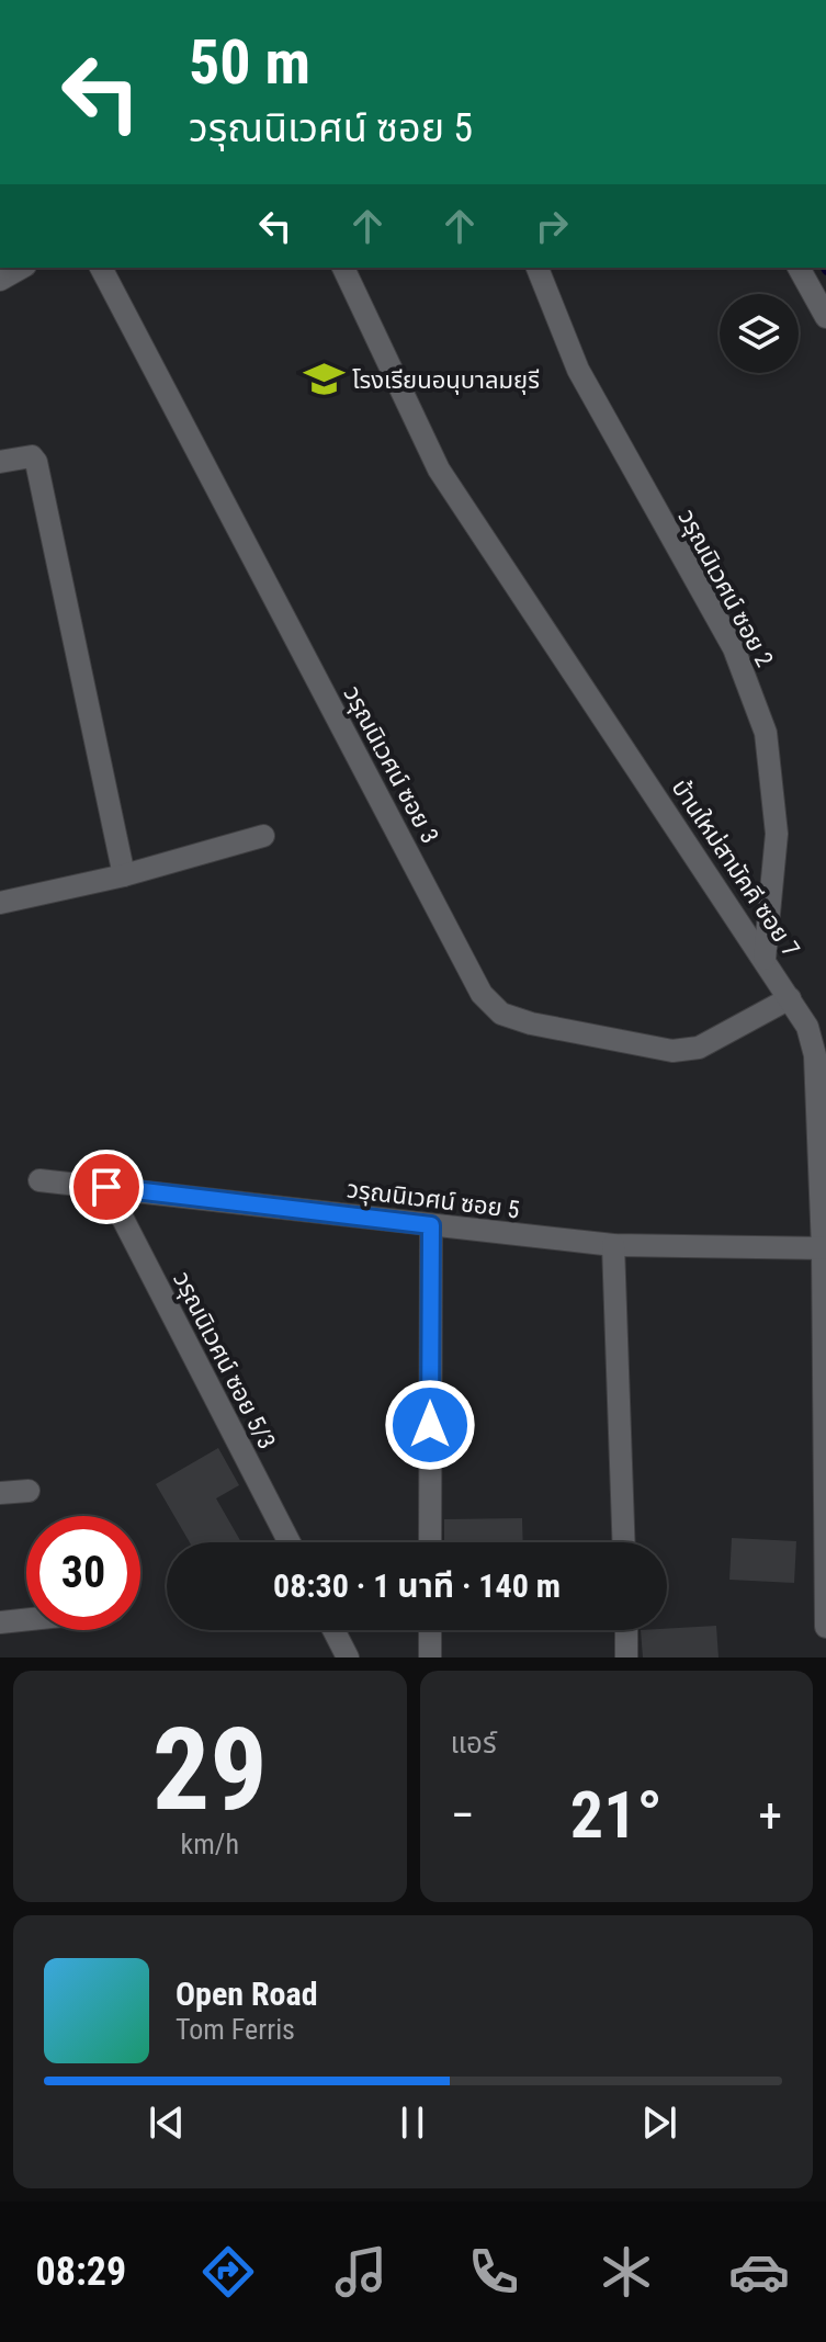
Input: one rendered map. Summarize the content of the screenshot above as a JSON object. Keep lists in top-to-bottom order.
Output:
{
  "streets": {
    "street": [
      "วรุณนิเวศน์ ซอย 2",
      "วรุณนิเวศน์ ซอย 3",
      "บ้านใหม่สามัคคี ซอย 7",
      "วรุณนิเวศน์ ซอย 5",
      "วรุณนิเวศน์ ซอย 5/3"
    ]
  },
  "crossings": [
    ["วรุณนิเวศน์ ซอย 2", "บ้านใหม่สามัคคี ซอย 7"],
    ["วรุณนิเวศน์ ซอย 3", "บ้านใหม่สามัคคี ซอย 7"],
    ["บ้านใหม่สามัคคี ซอย 7", "วรุณนิเวศน์ ซอย 5"],
    ["วรุณนิเวศน์ ซอย 5", "วรุณนิเวศน์ ซอย 5/3"]
  ],
  "places": {
    "school or university": ["โรงเรียนอนุบาลมยุรี"]
  },
  "page": {
    "turn": ["50 m", "วรุณนิเวศน์ ซอย 5"],
    "limit": "30",
    "trip": "08:30 · 1 นาที · 140 m",
    "tile": [
      ["29", "km/h"],
      "แอร์"
    ],
    "heat": ["−", "21°", "+"],
    "song": ["Open Road", "Tom Ferris"],
    "tabs": "08:29"
  }
}
